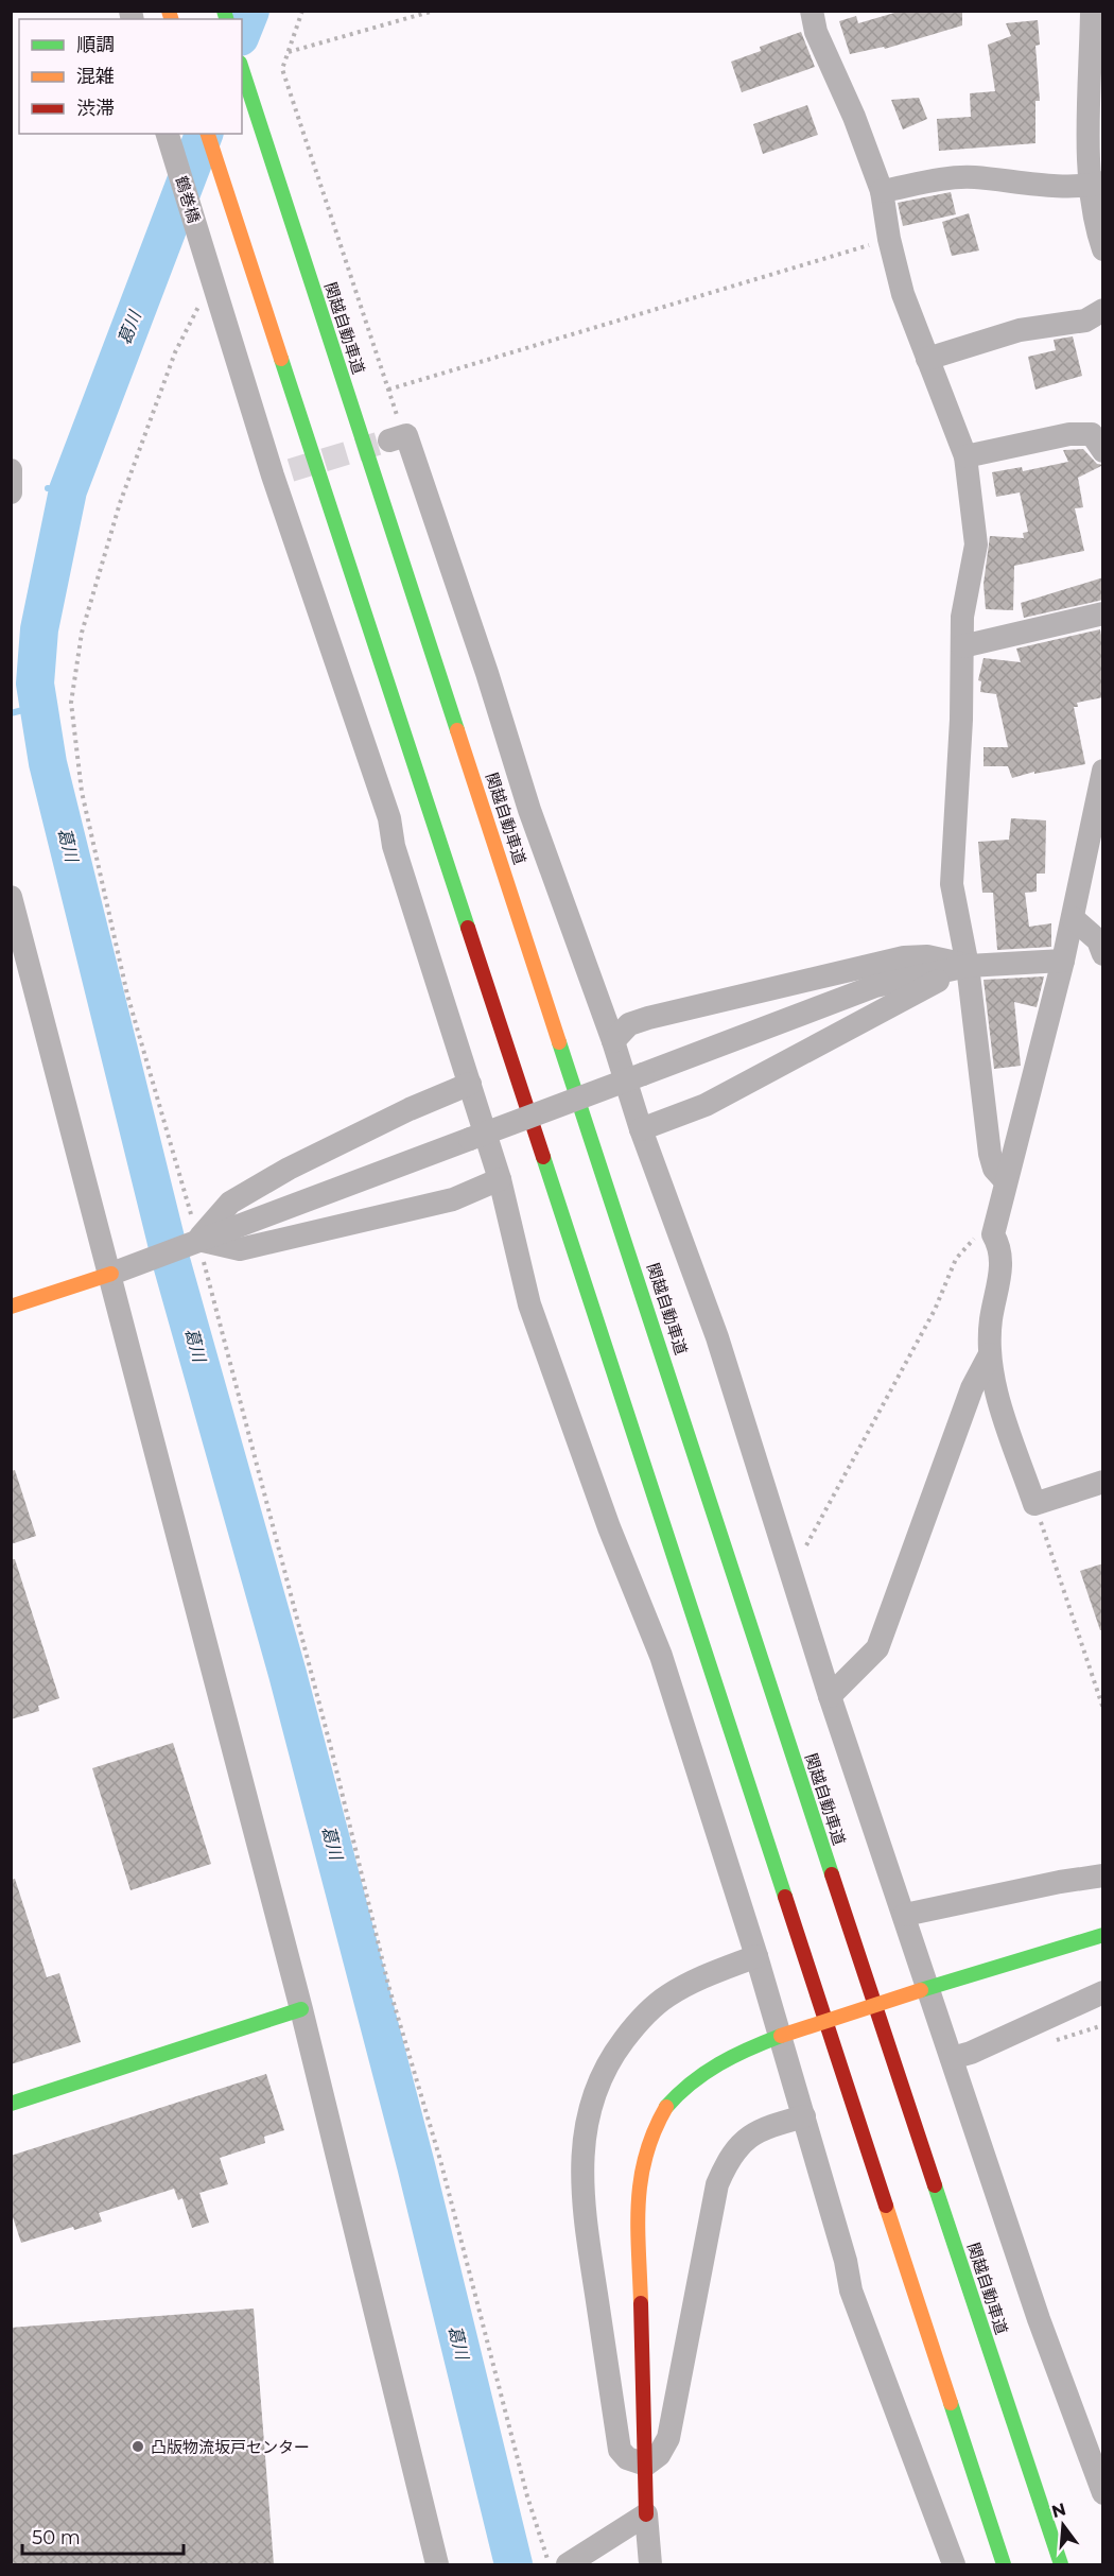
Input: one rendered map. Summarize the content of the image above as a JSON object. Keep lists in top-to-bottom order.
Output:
{
  "streets": {
    "main road": ["関越自動車道"],
    "street": ["鶴巻橋"]
  },
  "water": ["葛川"],
  "places": ["凸版物流坂戸センター"],
  "legend": ["順調", "混雑", "渋滞"],
  "scale_bar": "50 m",
  "north": "top"
}
